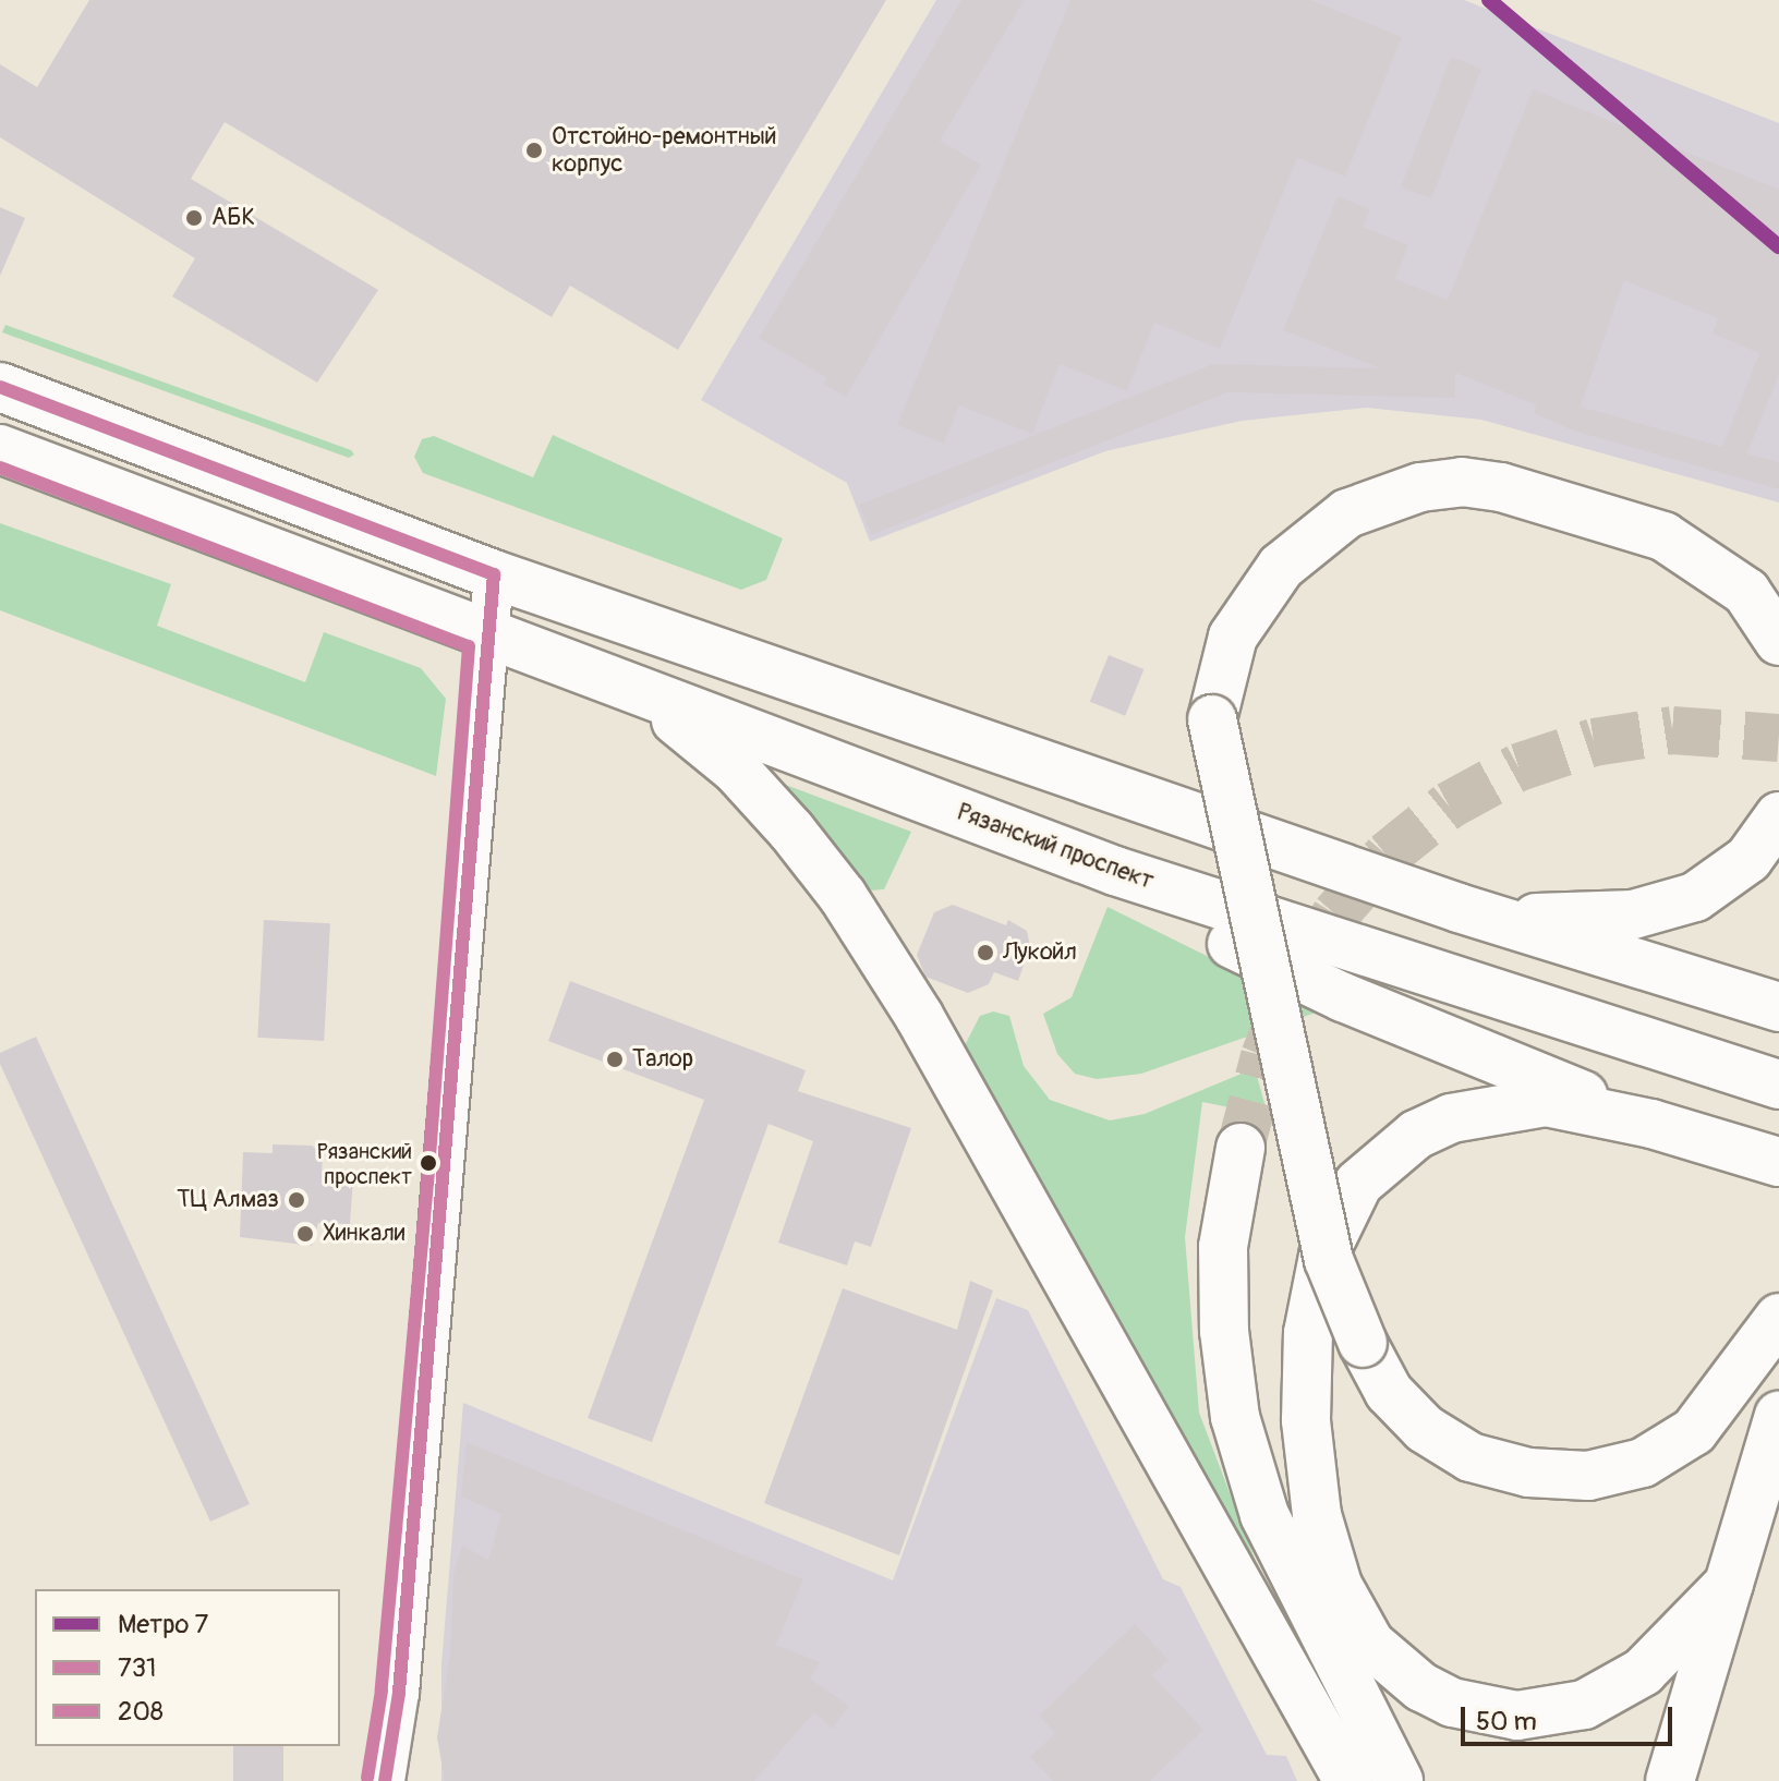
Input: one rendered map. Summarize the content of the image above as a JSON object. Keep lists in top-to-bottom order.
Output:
{
  "streets": {
    "main road": ["Рязанский проспект"]
  },
  "places": [
    "Отстойно-ремонтный корпус",
    "АБК",
    "Лукойл",
    "Талор",
    "Рязанский проспект",
    "ТЦ Алмаз",
    "Хинкали"
  ],
  "lines": ["metro line 7", "transit line 731", "transit line 208"],
  "legend": ["Метро 7", "731", "208"],
  "scale_bar": "50 m"
}
